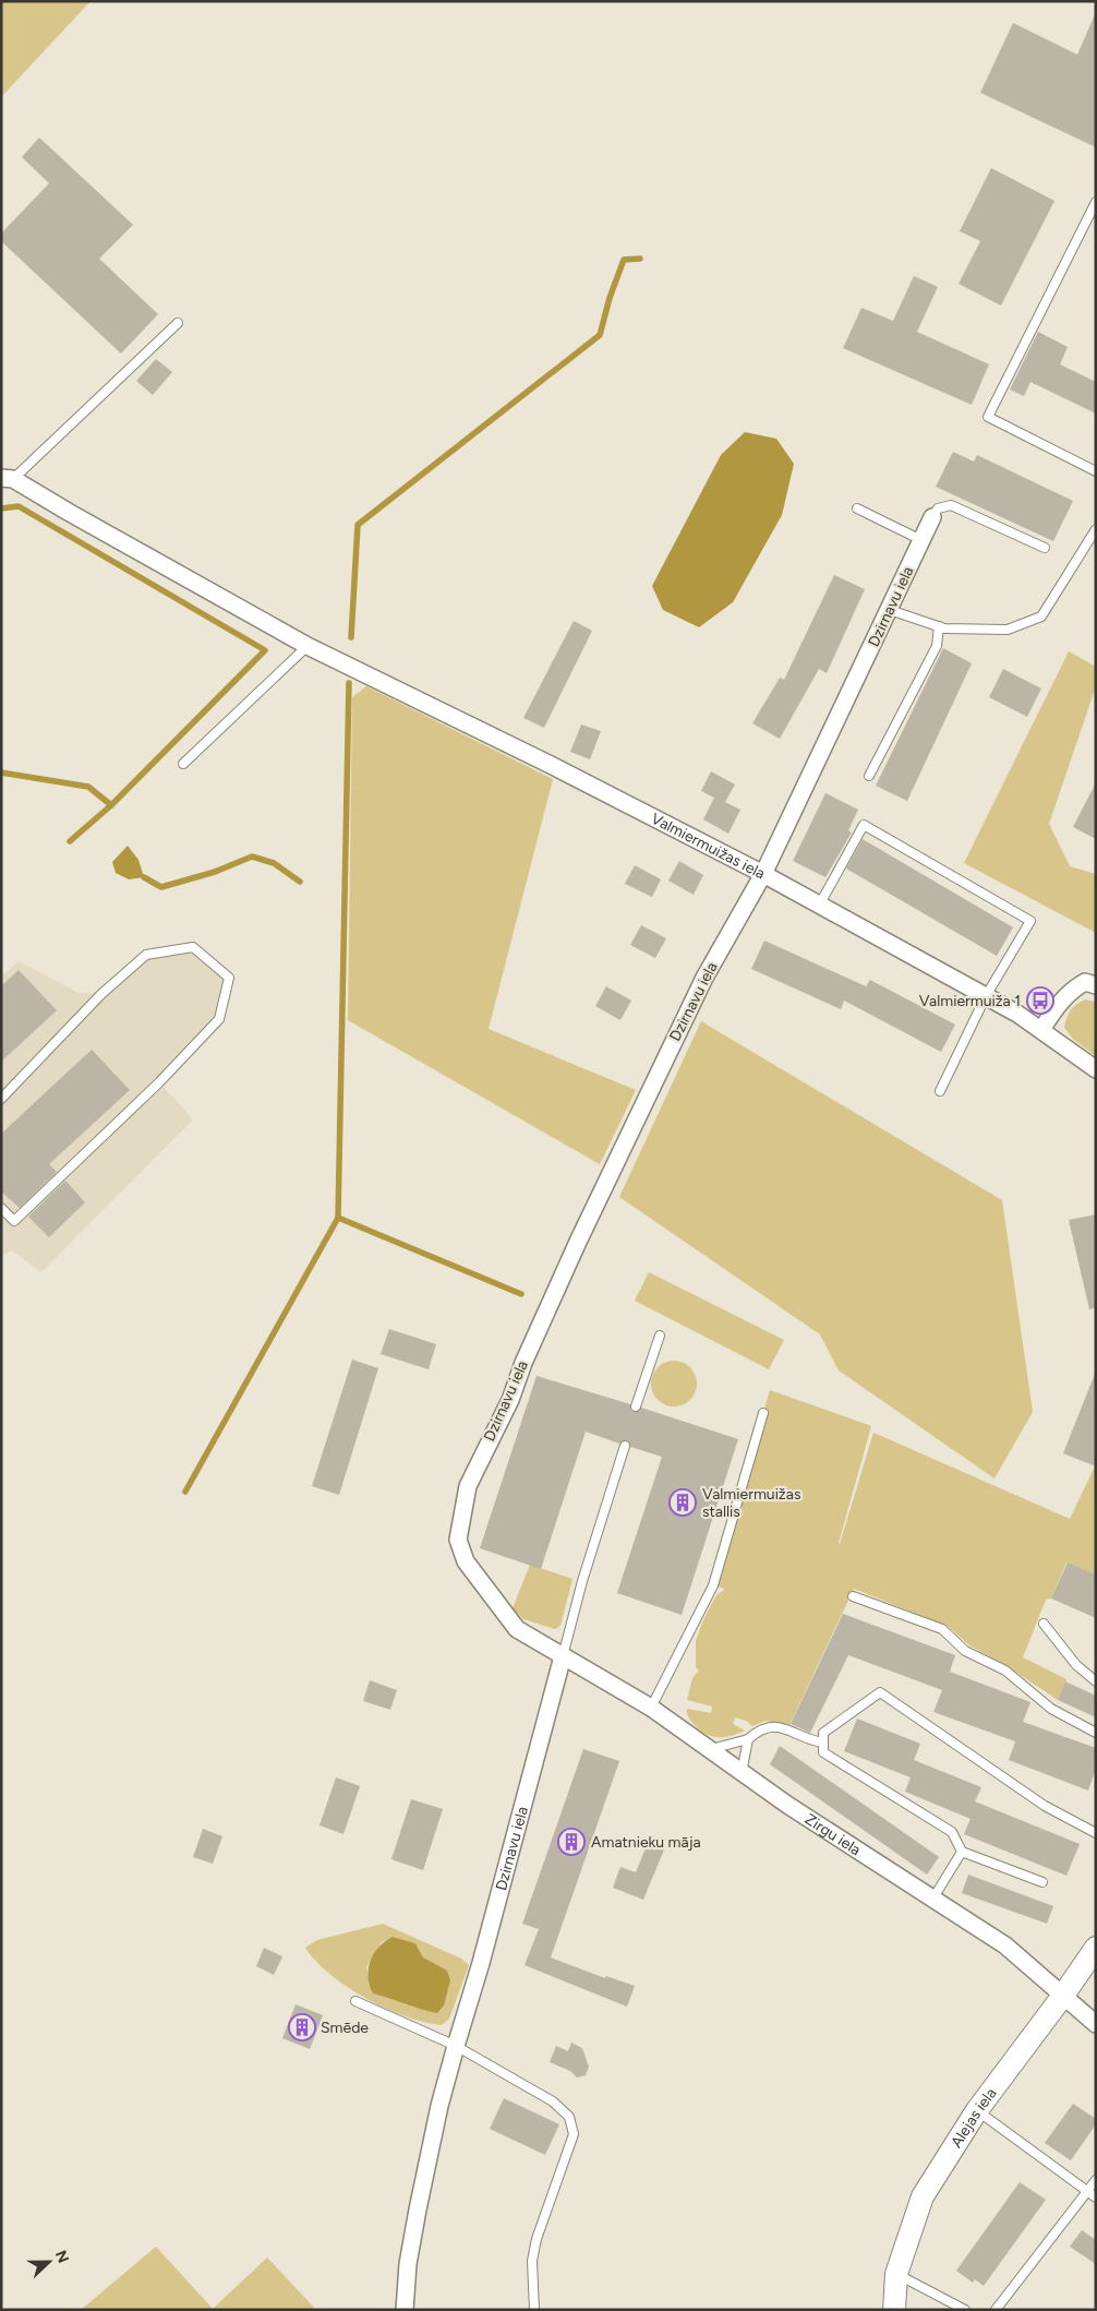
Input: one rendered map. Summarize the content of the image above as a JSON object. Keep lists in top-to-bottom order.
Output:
{
  "streets": {
    "main road": ["Alejas iela"],
    "street": ["Dzirnavu iela", "Valmiermuižas iela", "Zirgu iela"]
  },
  "crossings": [
    ["Dzirnavu iela", "Valmiermuižas iela"],
    ["Dzirnavu iela", "Zirgu iela"],
    ["Zirgu iela", "Alejas iela"]
  ],
  "places": {
    "bus stop": ["Valmiermuiža 1"],
    "building": ["Valmiermuižas stallis", "Amatnieku māja", "Smēde"]
  },
  "north": "right"
}
